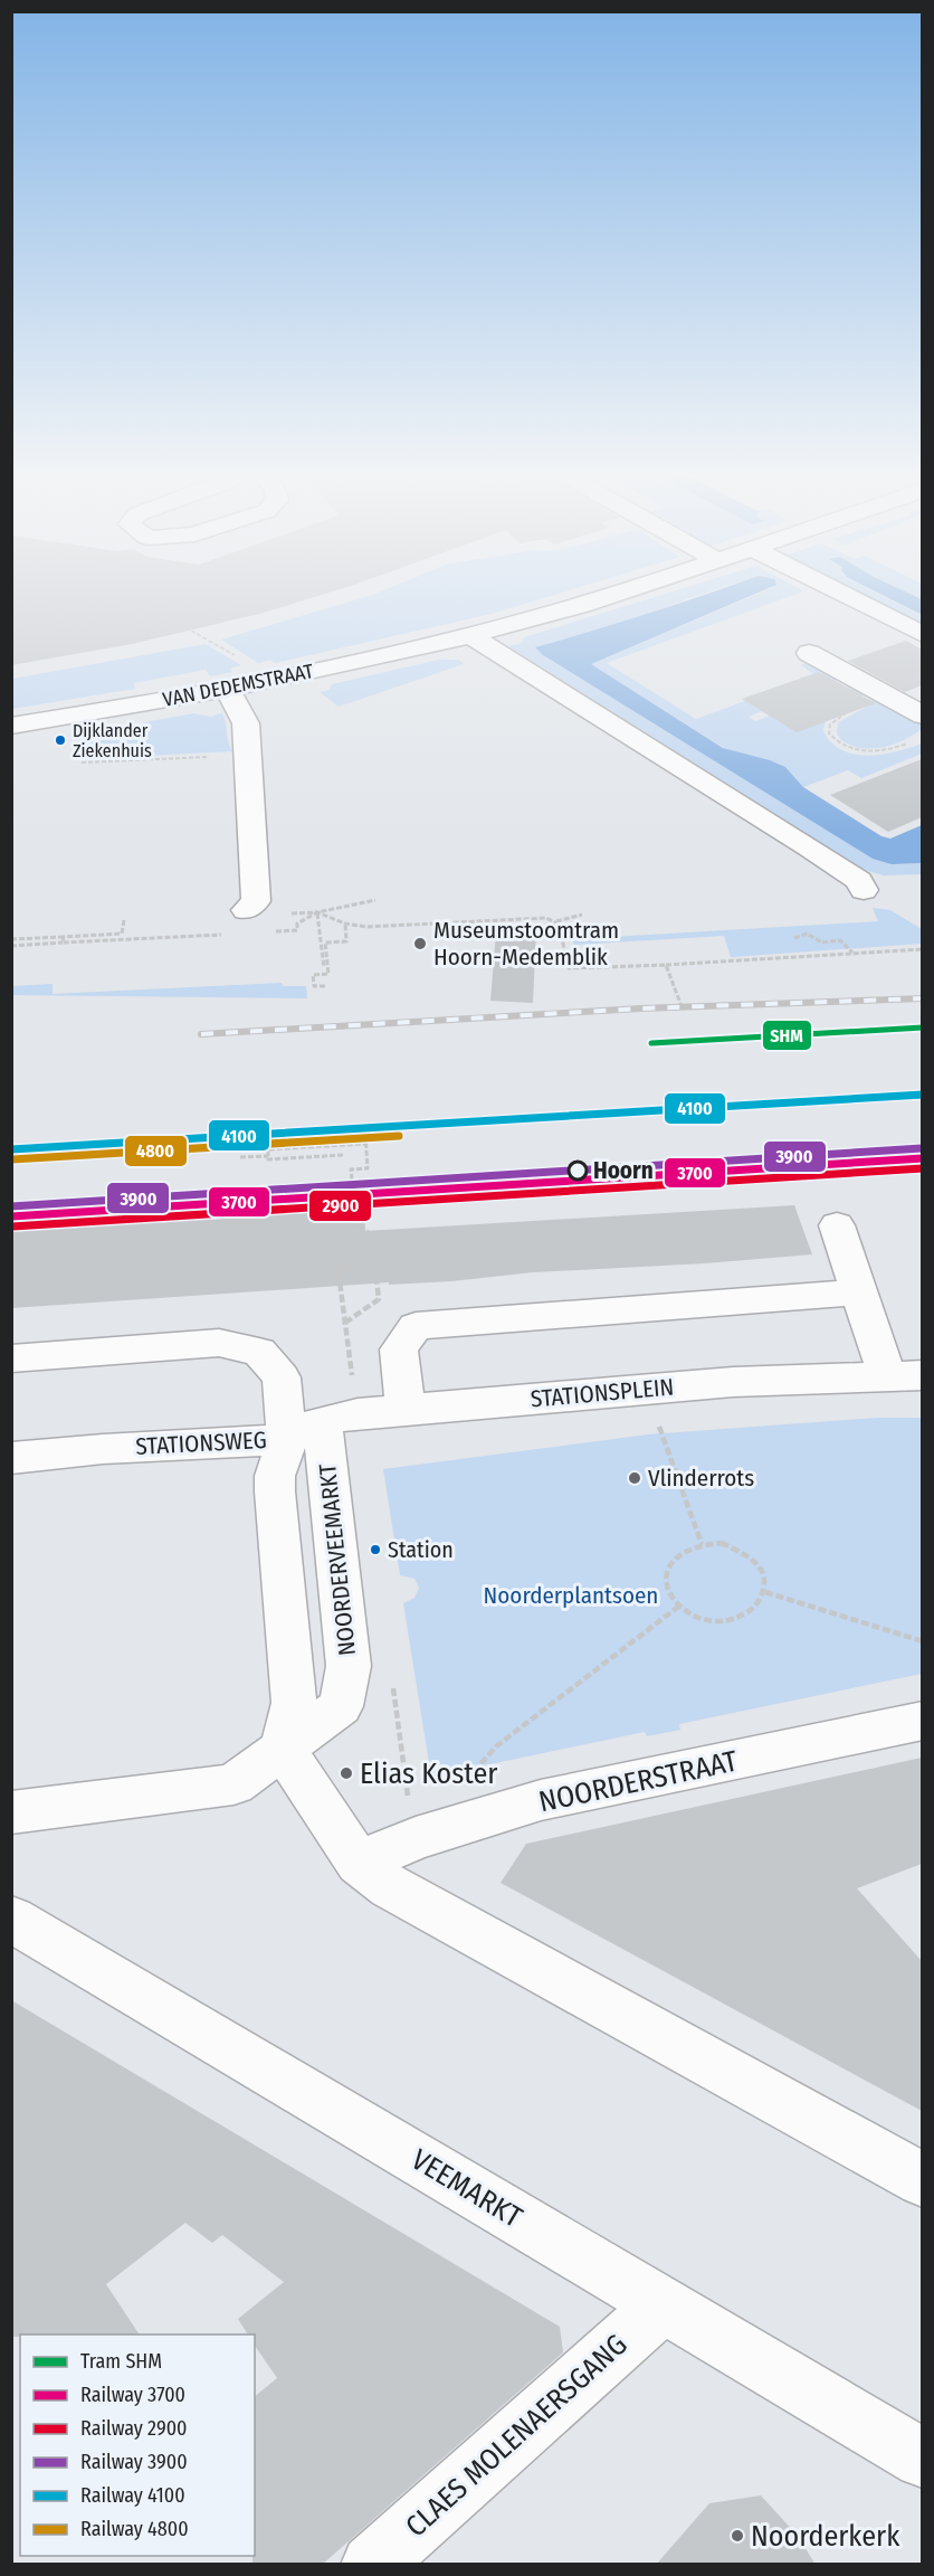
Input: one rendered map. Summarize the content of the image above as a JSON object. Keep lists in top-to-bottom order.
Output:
{
  "streets": {
    "street": [
      "VAN DEDEMSTRAAT",
      "STATIONSPLEIN",
      "STATIONSWEG",
      "NOORDERVEEMARKT",
      "NOORDERSTRAAT",
      "VEEMARKT",
      "CLAES MOLENAERSGANG"
    ]
  },
  "crossings": [
    ["STATIONSPLEIN", "STATIONSWEG"],
    ["STATIONSPLEIN", "NOORDERVEEMARKT"],
    ["STATIONSWEG", "NOORDERVEEMARKT"],
    ["VEEMARKT", "CLAES MOLENAERSGANG"]
  ],
  "parks": ["Noorderplantsoen"],
  "places": [
    "Dijklander Ziekenhuis",
    "Museumstoomtram Hoorn-Medemblik",
    "Hoorn",
    "Vlinderrots",
    "Station",
    "Elias Koster",
    "Noorderkerk"
  ],
  "lines": [
    "tram line SHM",
    "rail line 4100",
    "rail line 4800",
    "rail line 3900",
    "rail line 3700",
    "rail line 2900"
  ],
  "legend": [
    "Tram SHM",
    "Railway 3700",
    "Railway 2900",
    "Railway 3900",
    "Railway 4100",
    "Railway 4800"
  ]
}
